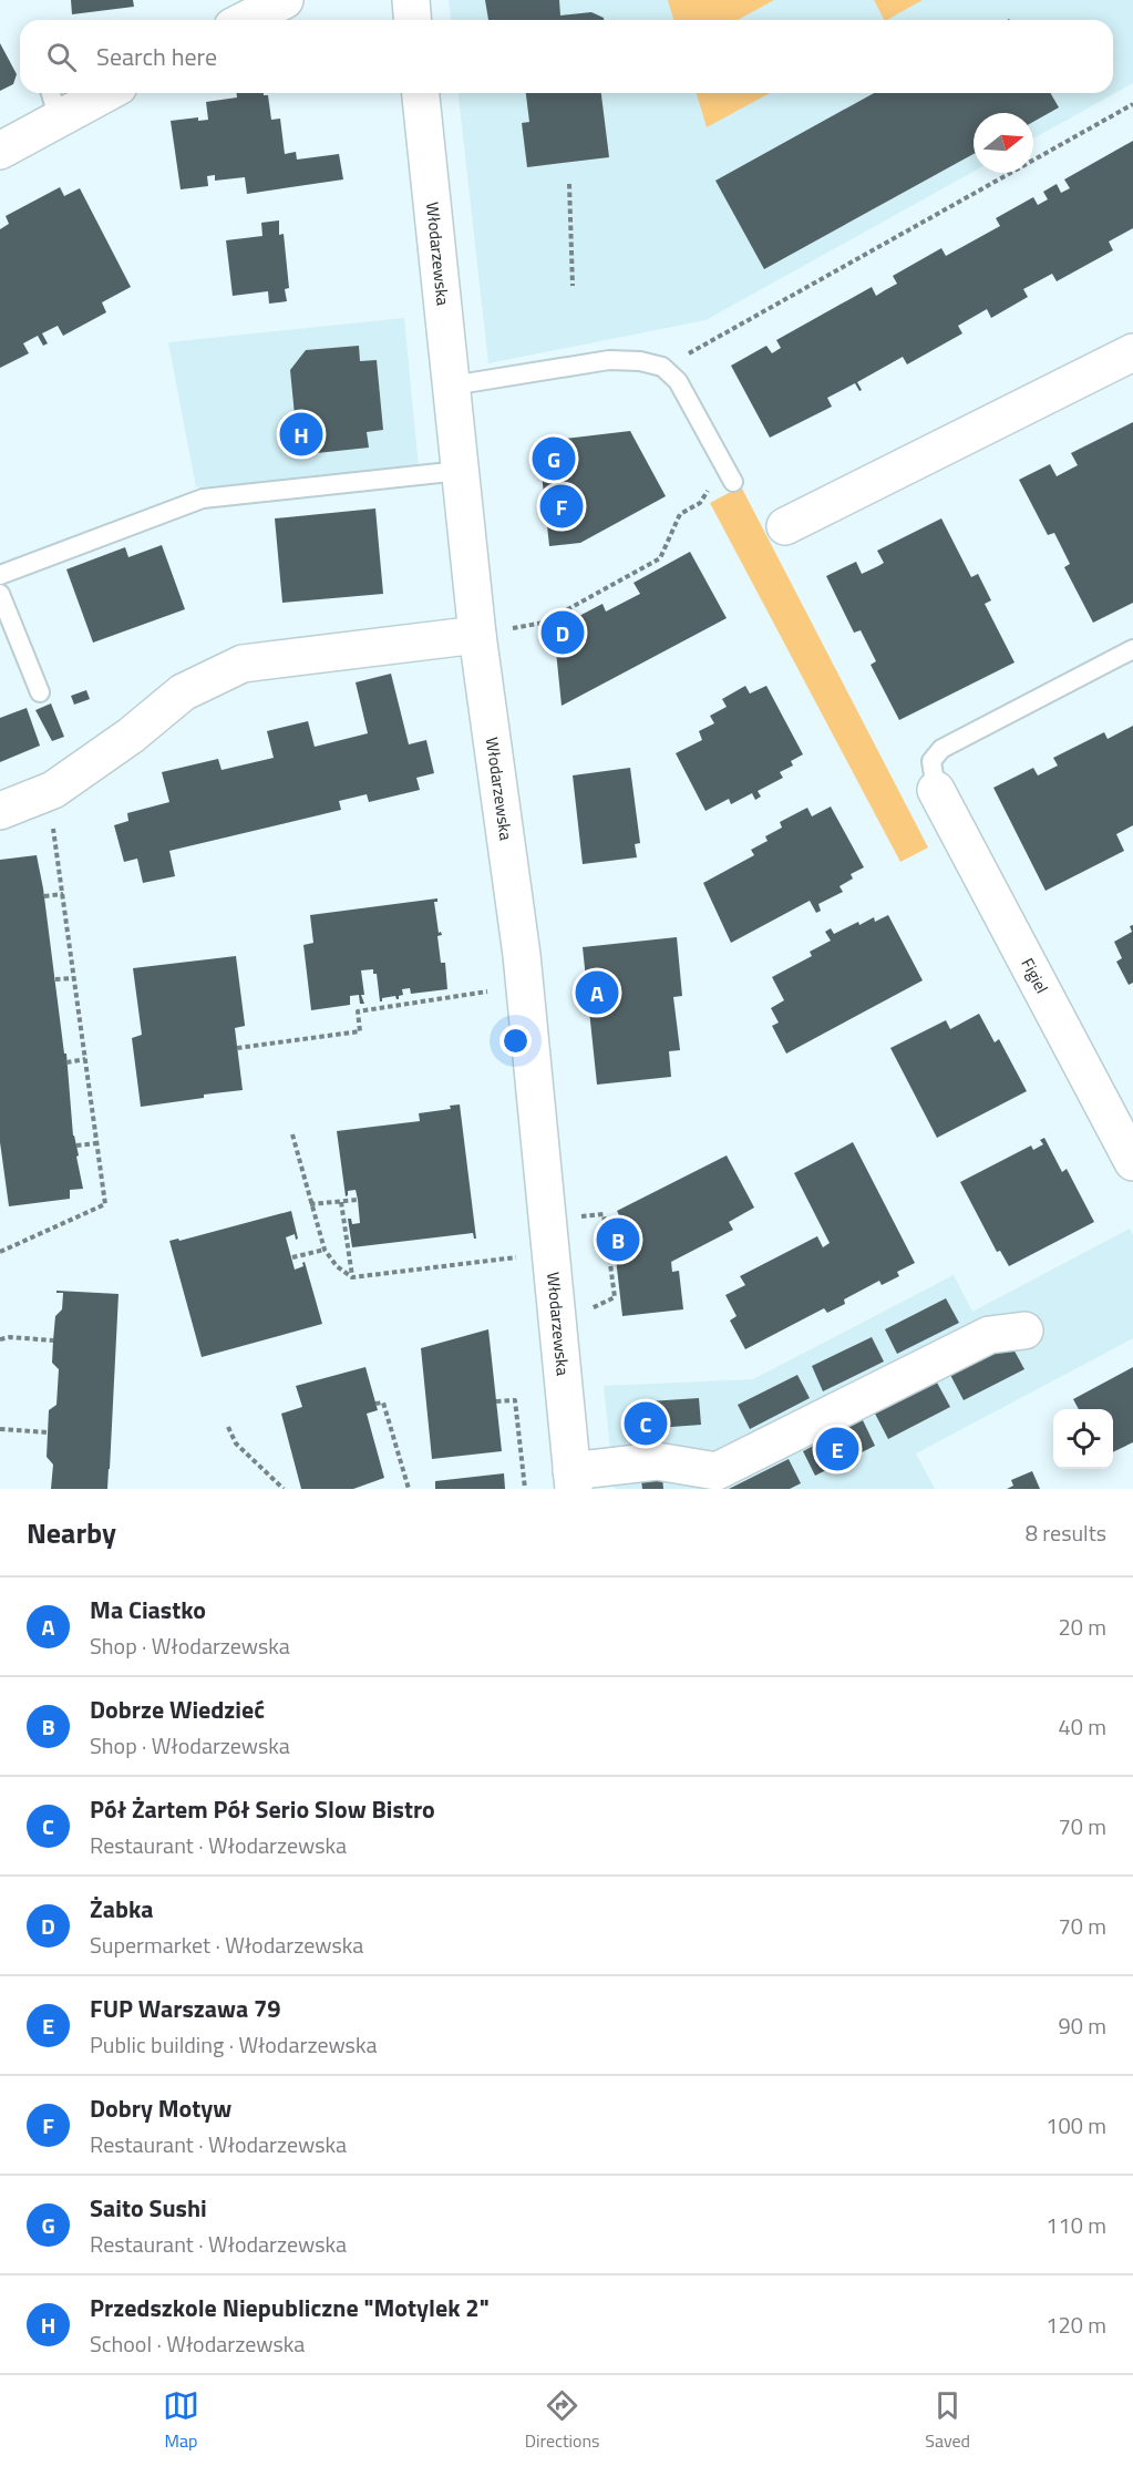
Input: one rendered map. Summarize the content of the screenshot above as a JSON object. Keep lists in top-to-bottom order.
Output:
{
  "streets": {
    "street": ["Włodarzewska", "Figiel"]
  },
  "north": "right",
  "page": {
    "search": "Search here",
    "pins": [
      "H",
      "G",
      "F",
      "D",
      "A",
      "B",
      "C",
      "E"
    ],
    "heading": ["Nearby", "8 results"],
    "list": [
      {
        "mark": "A",
        "name": "Ma Ciastko",
        "note": "Shop · Włodarzewska",
        "value": "20 m"
      },
      {
        "mark": "B",
        "name": "Dobrze Wiedzieć",
        "note": "Shop · Włodarzewska",
        "value": "40 m"
      },
      {
        "mark": "C",
        "name": "Pół Żartem Pół Serio Slow Bistro",
        "note": "Restaurant · Włodarzewska",
        "value": "70 m"
      },
      {
        "mark": "D",
        "name": "Żabka",
        "note": "Supermarket · Włodarzewska",
        "value": "70 m"
      },
      {
        "mark": "E",
        "name": "FUP Warszawa 79",
        "note": "Public building · Włodarzewska",
        "value": "90 m"
      },
      {
        "mark": "F",
        "name": "Dobry Motyw",
        "note": "Restaurant · Włodarzewska",
        "value": "100 m"
      },
      {
        "mark": "G",
        "name": "Saito Sushi",
        "note": "Restaurant · Włodarzewska",
        "value": "110 m"
      },
      {
        "mark": "H",
        "name": "Przedszkole Niepubliczne \"Motylek 2\"",
        "note": "School · Włodarzewska",
        "value": "120 m"
      }
    ],
    "nav": ["Map", "Directions", "Saved"]
  }
}
